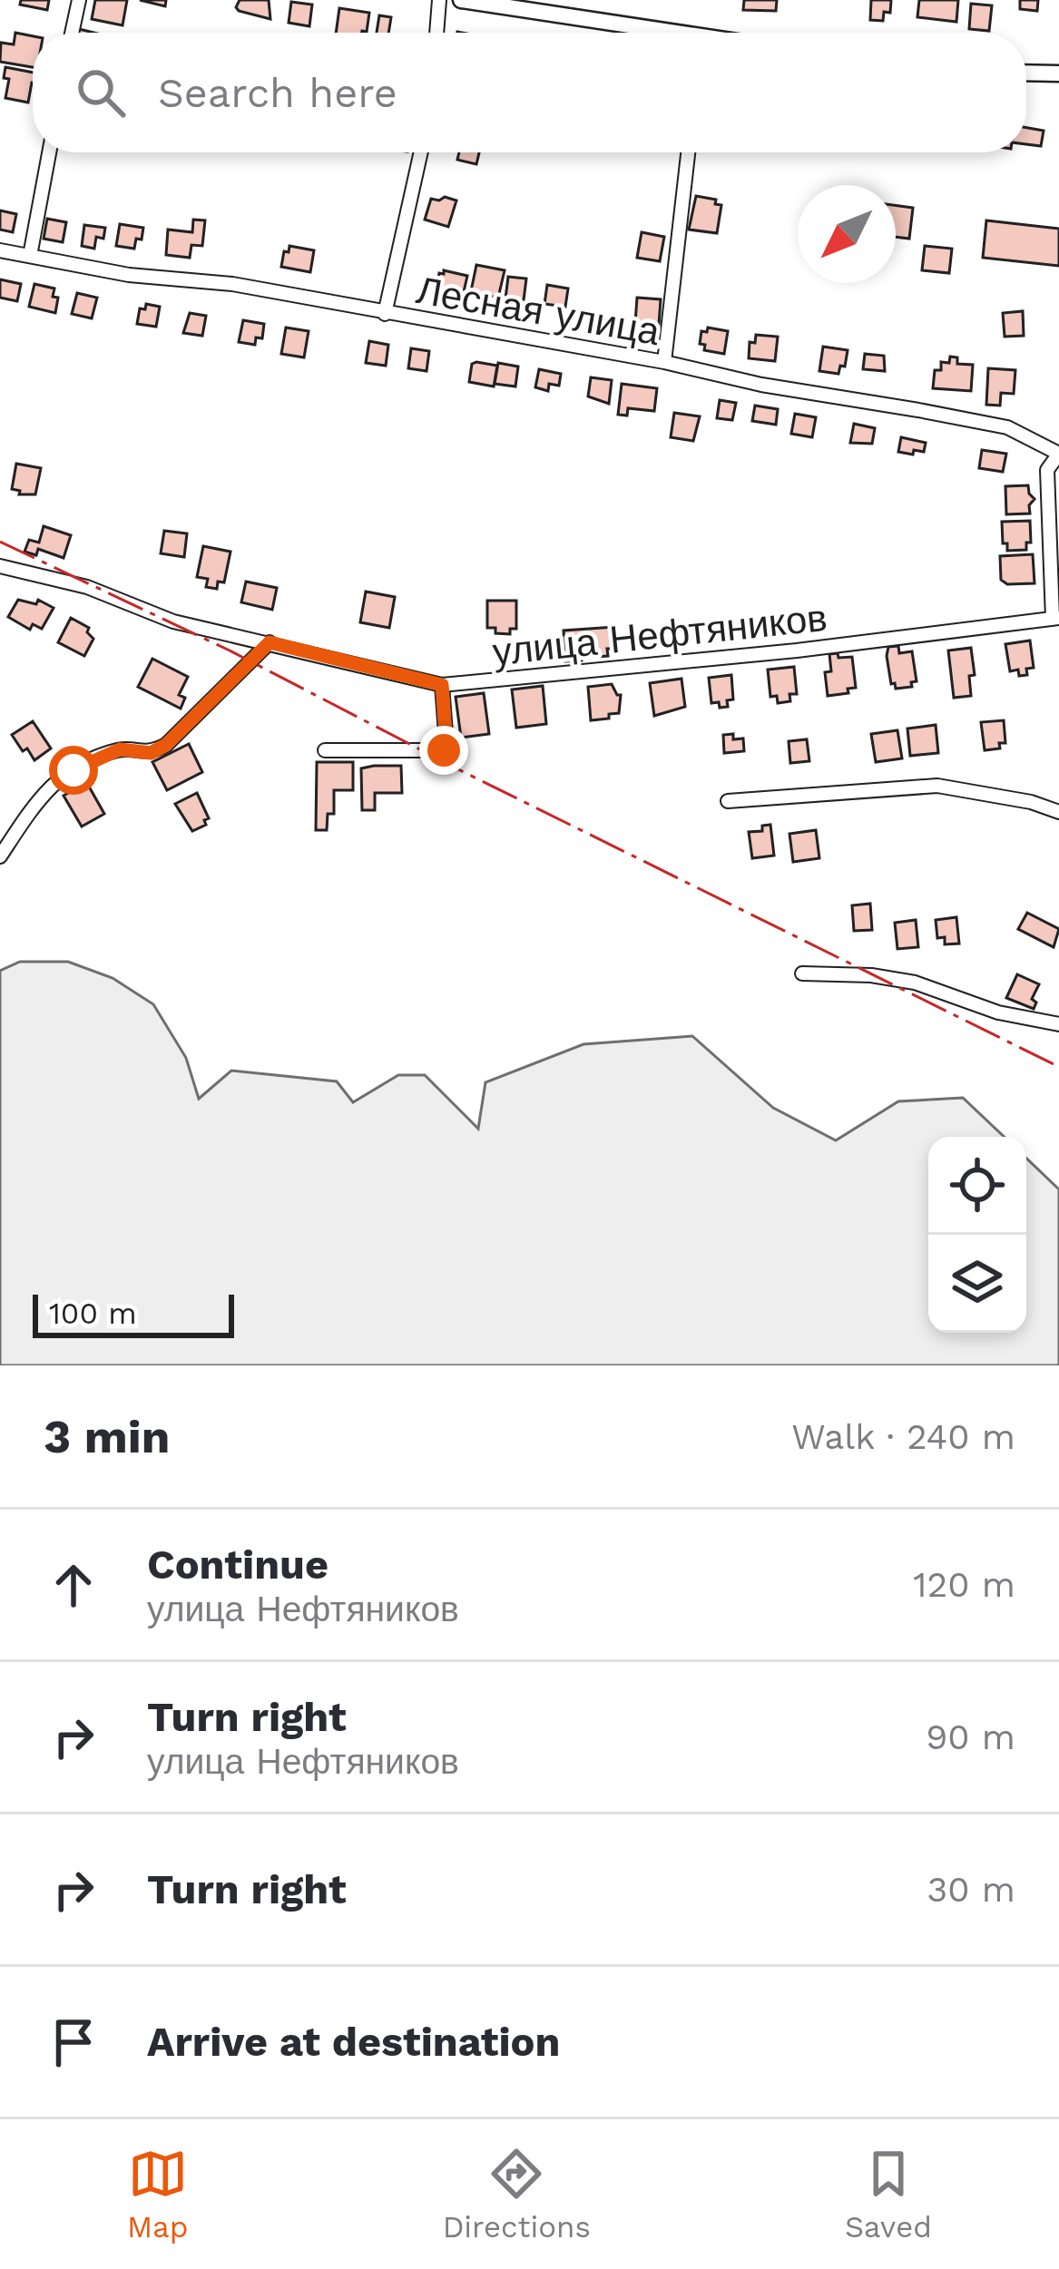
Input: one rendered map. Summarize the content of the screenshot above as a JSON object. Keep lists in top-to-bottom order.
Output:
{
  "streets": {
    "street": ["Лесная улица", "улица Нефтяников"]
  },
  "scale_bar": "100 m",
  "north": "bottom left",
  "page": {
    "search": "Search here",
    "scale": "100 m",
    "heading": ["3 min", "Walk · 240 m"],
    "list": [
      ["Continue", "улица Нефтяников", "120 m"],
      ["Turn right", "улица Нефтяников", "90 m"],
      ["Turn right", "30 m"],
      "Arrive at destination"
    ],
    "nav": ["Map", "Directions", "Saved"]
  }
}
